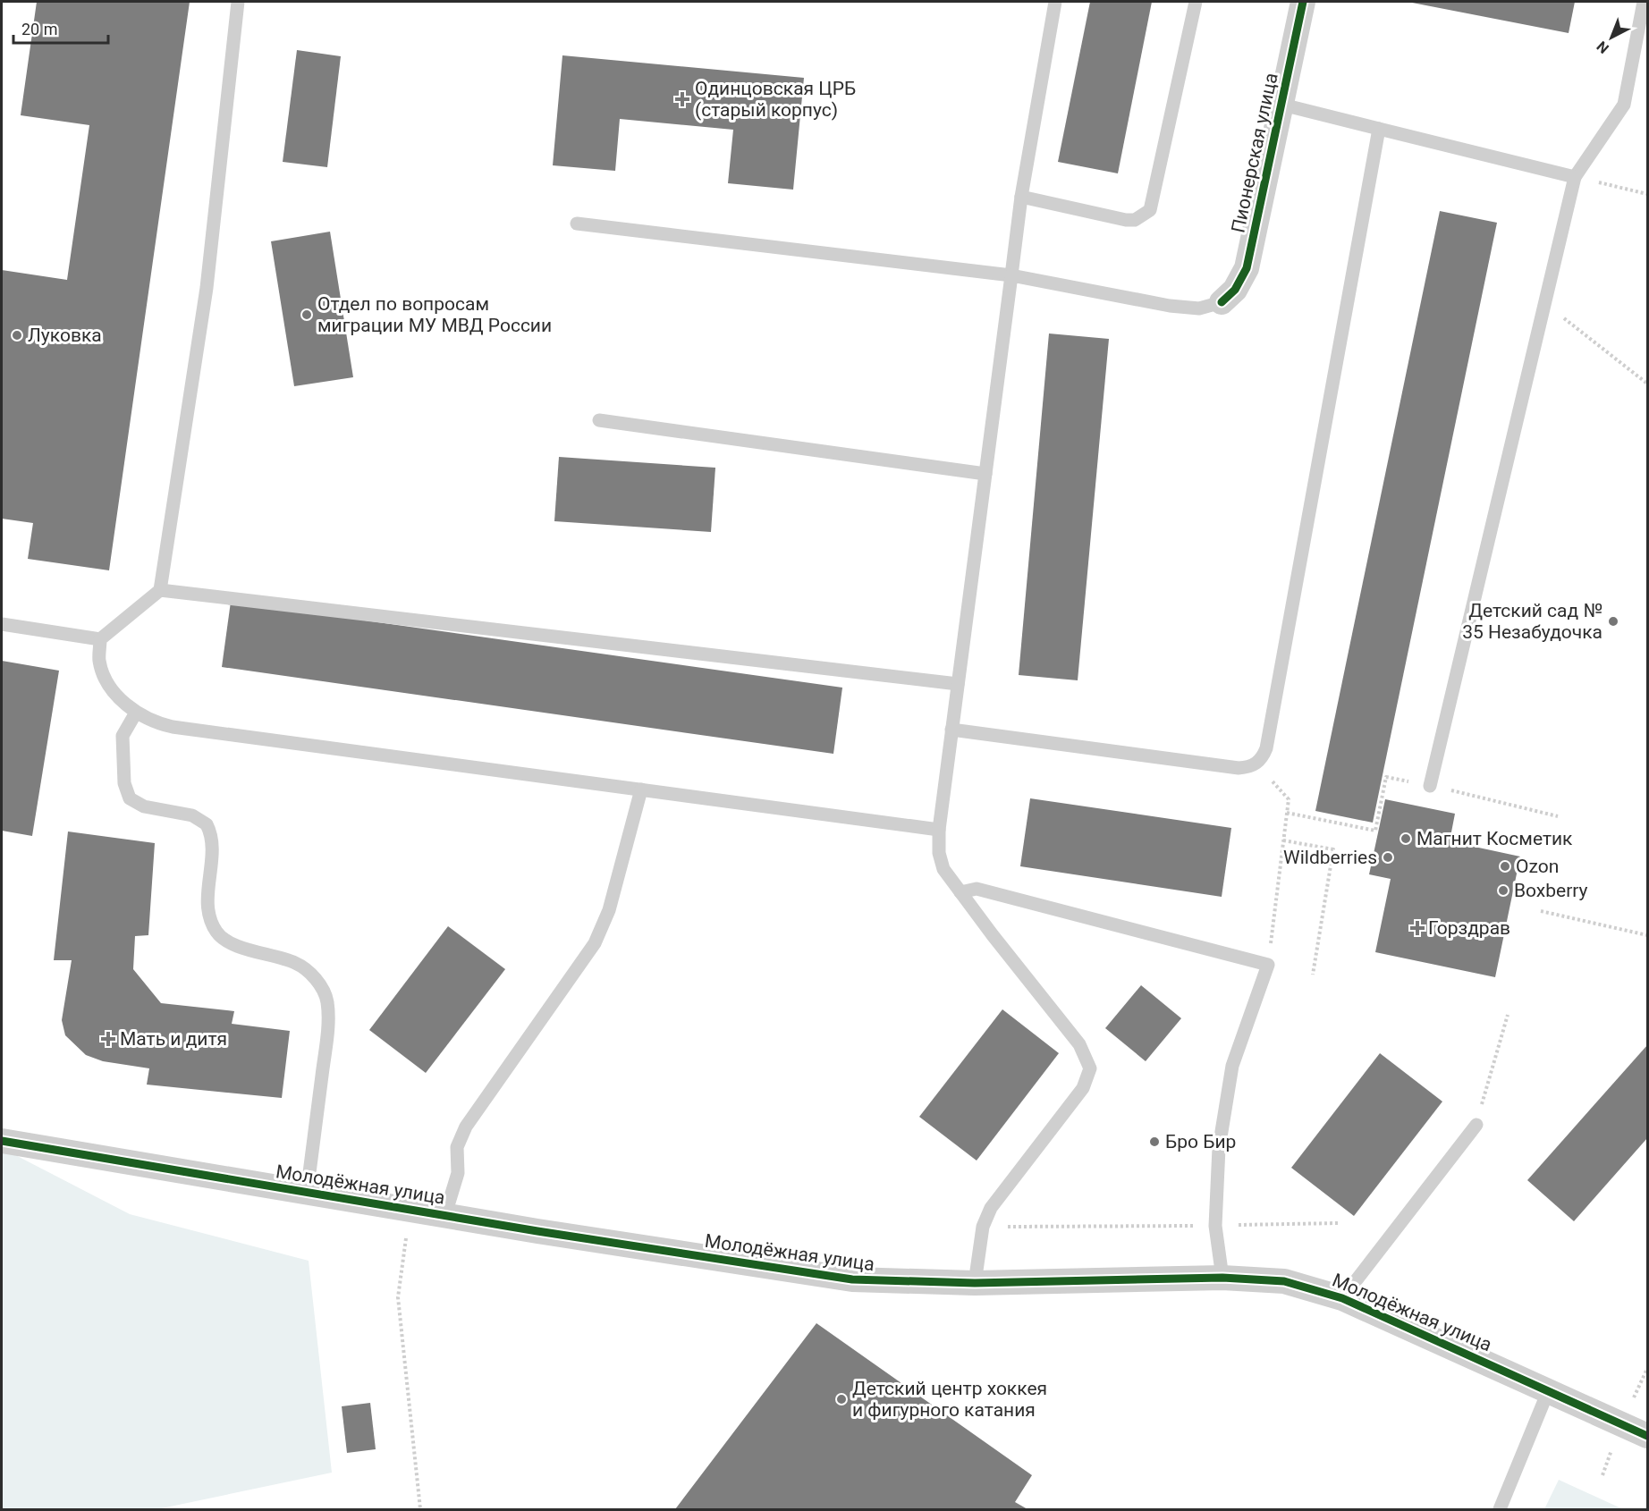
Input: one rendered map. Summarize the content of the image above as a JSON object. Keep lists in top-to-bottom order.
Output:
{
  "streets": {
    "street": ["Пионерская улица", "Молодёжная улица"]
  },
  "places": {
    "health": ["Одинцовская ЦРБ (старый корпус)", "Горздрав", "Мать и дитя"],
    "other": [
      "Отдел по вопросам миграции МУ МВД России",
      "Луковка",
      "Детский сад № 35 Незабудочка",
      "Магнит Косметик",
      "Wildberries",
      "Ozon",
      "Boxberry",
      "Бро Бир",
      "Детский центр хоккея и фигурного катания"
    ]
  },
  "scale_bar": "20 m",
  "north": "bottom left"
}
